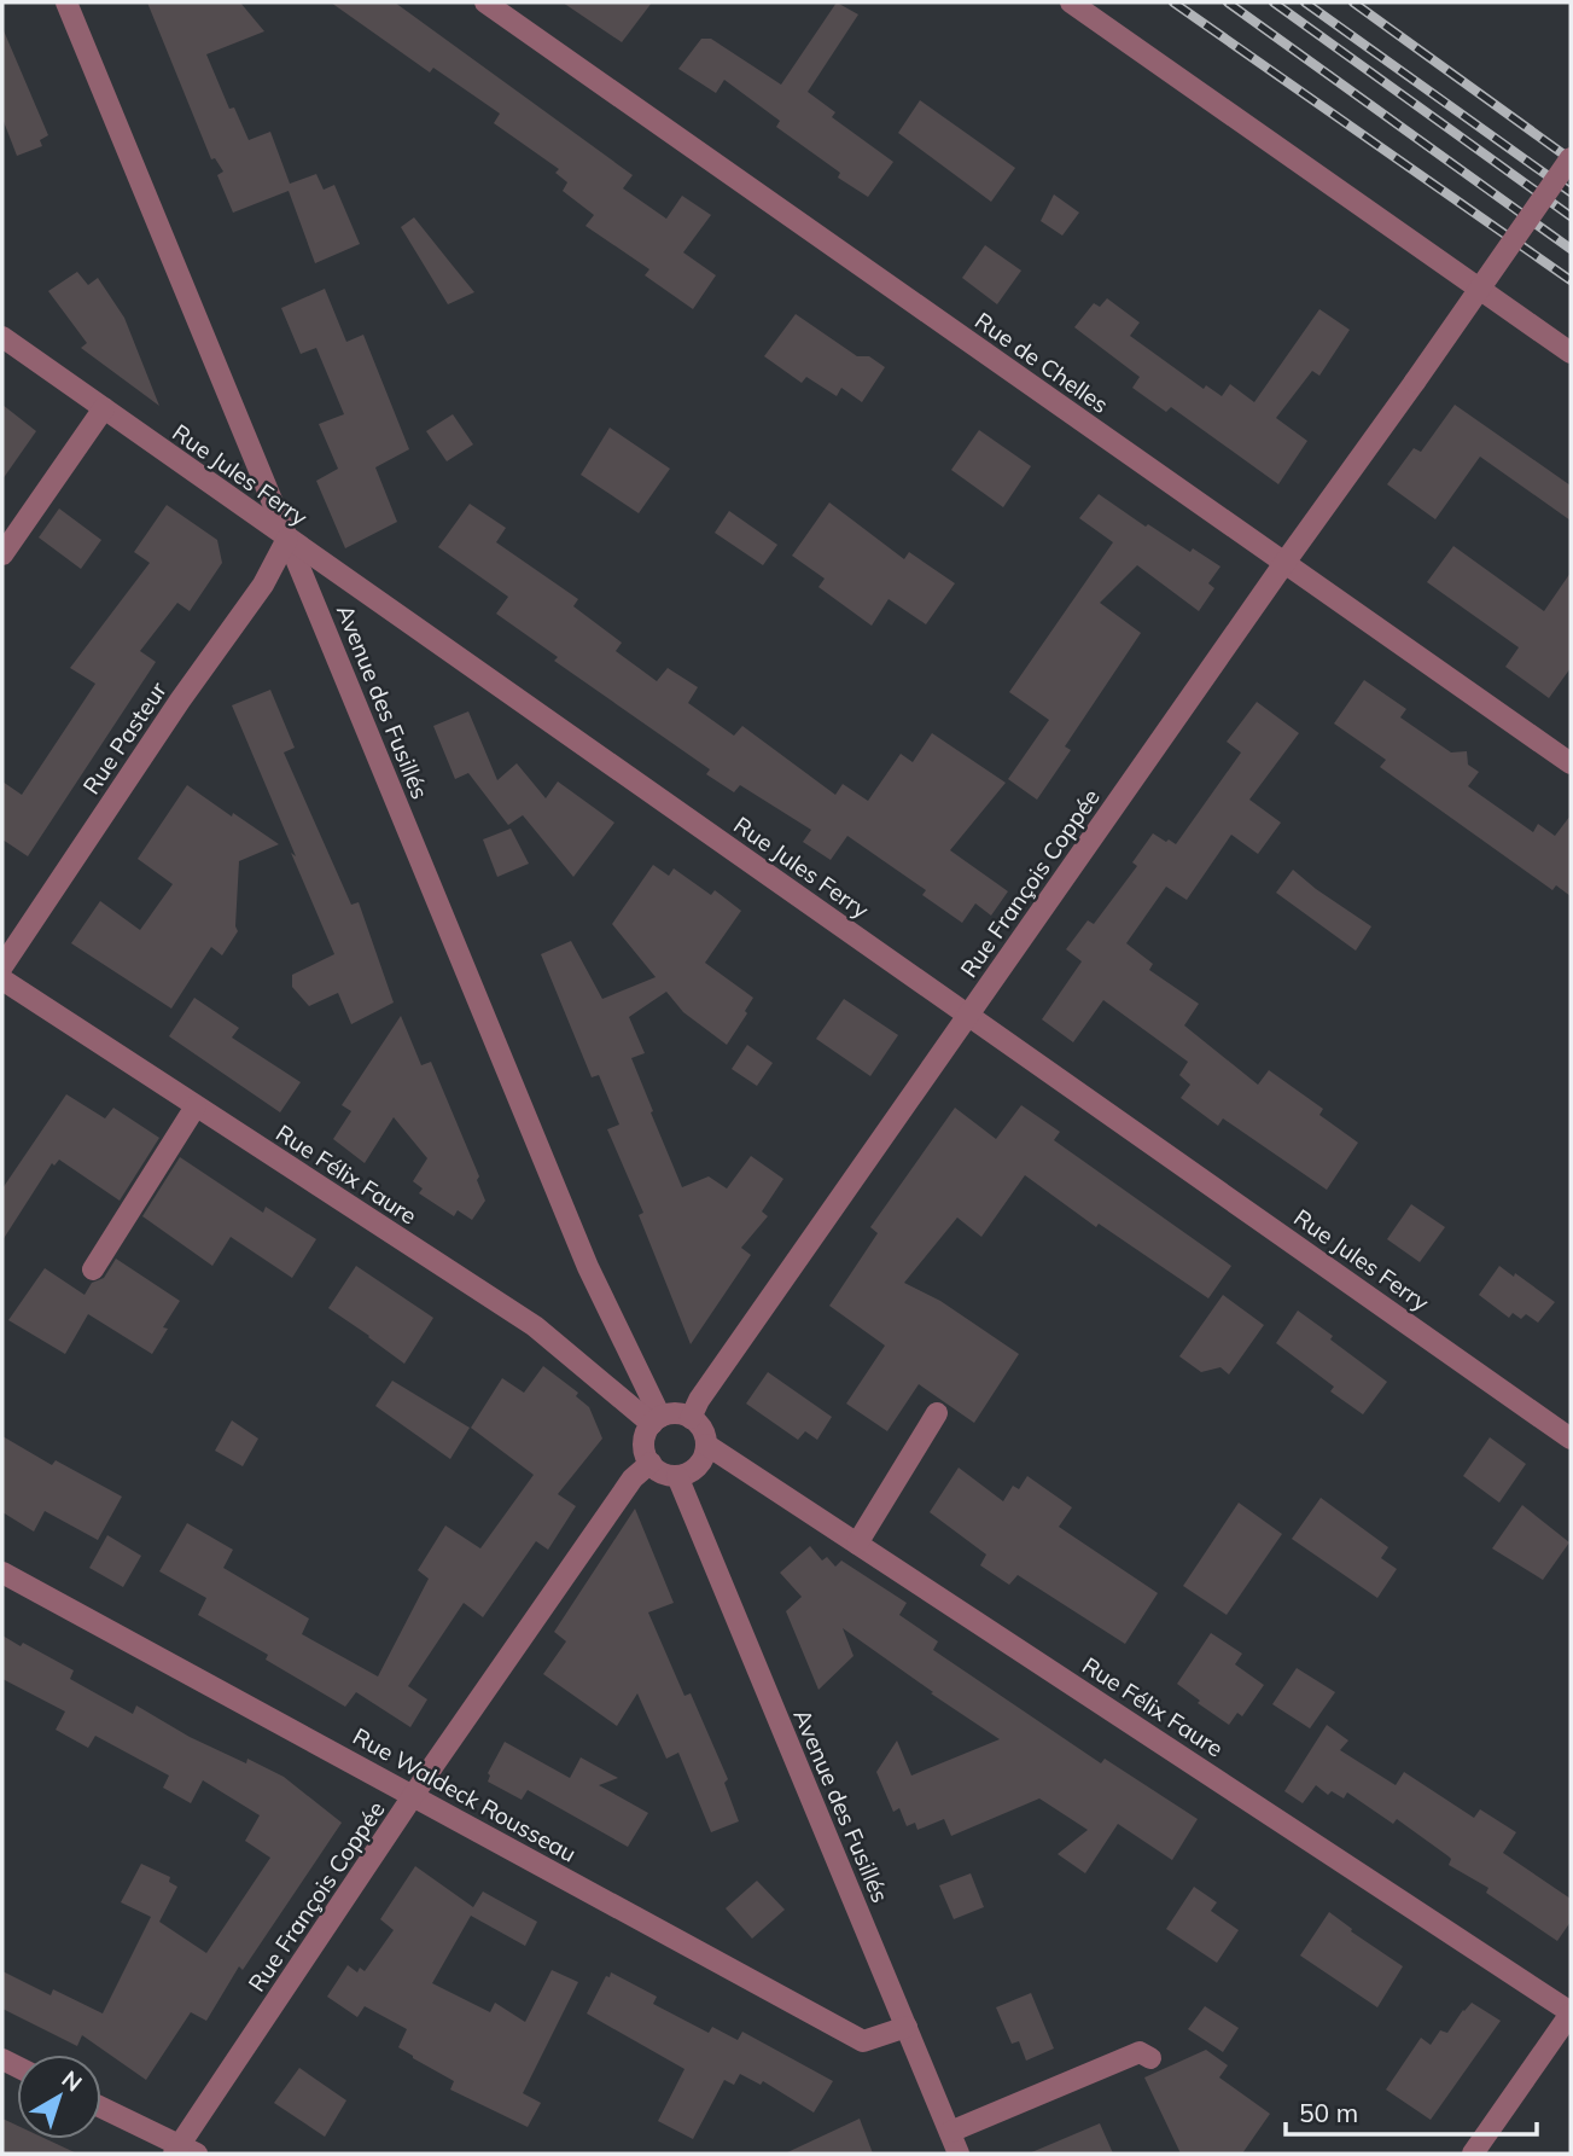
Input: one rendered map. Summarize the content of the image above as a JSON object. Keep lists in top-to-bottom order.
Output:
{
  "streets": {
    "street": [
      "Rue de Chelles",
      "Rue Jules Ferry",
      "Avenue des Fusillés",
      "Rue Pasteur",
      "Rue François Coppée",
      "Rue Félix Faure",
      "Rue Waldeck Rousseau"
    ]
  },
  "crossings": [
    ["Rue de Chelles", "Rue François Coppée"],
    ["Rue Jules Ferry", "Avenue des Fusillés"],
    ["Rue Jules Ferry", "Rue Pasteur"],
    ["Rue Jules Ferry", "Rue François Coppée"],
    ["Avenue des Fusillés", "Rue Pasteur"],
    ["Avenue des Fusillés", "Rue François Coppée"],
    ["Avenue des Fusillés", "Rue Félix Faure"],
    ["Avenue des Fusillés", "Rue Waldeck Rousseau"],
    ["Rue François Coppée", "Rue Félix Faure"],
    ["Rue François Coppée", "Rue Waldeck Rousseau"]
  ],
  "scale_bar": "50 m",
  "north": "top right"
}
